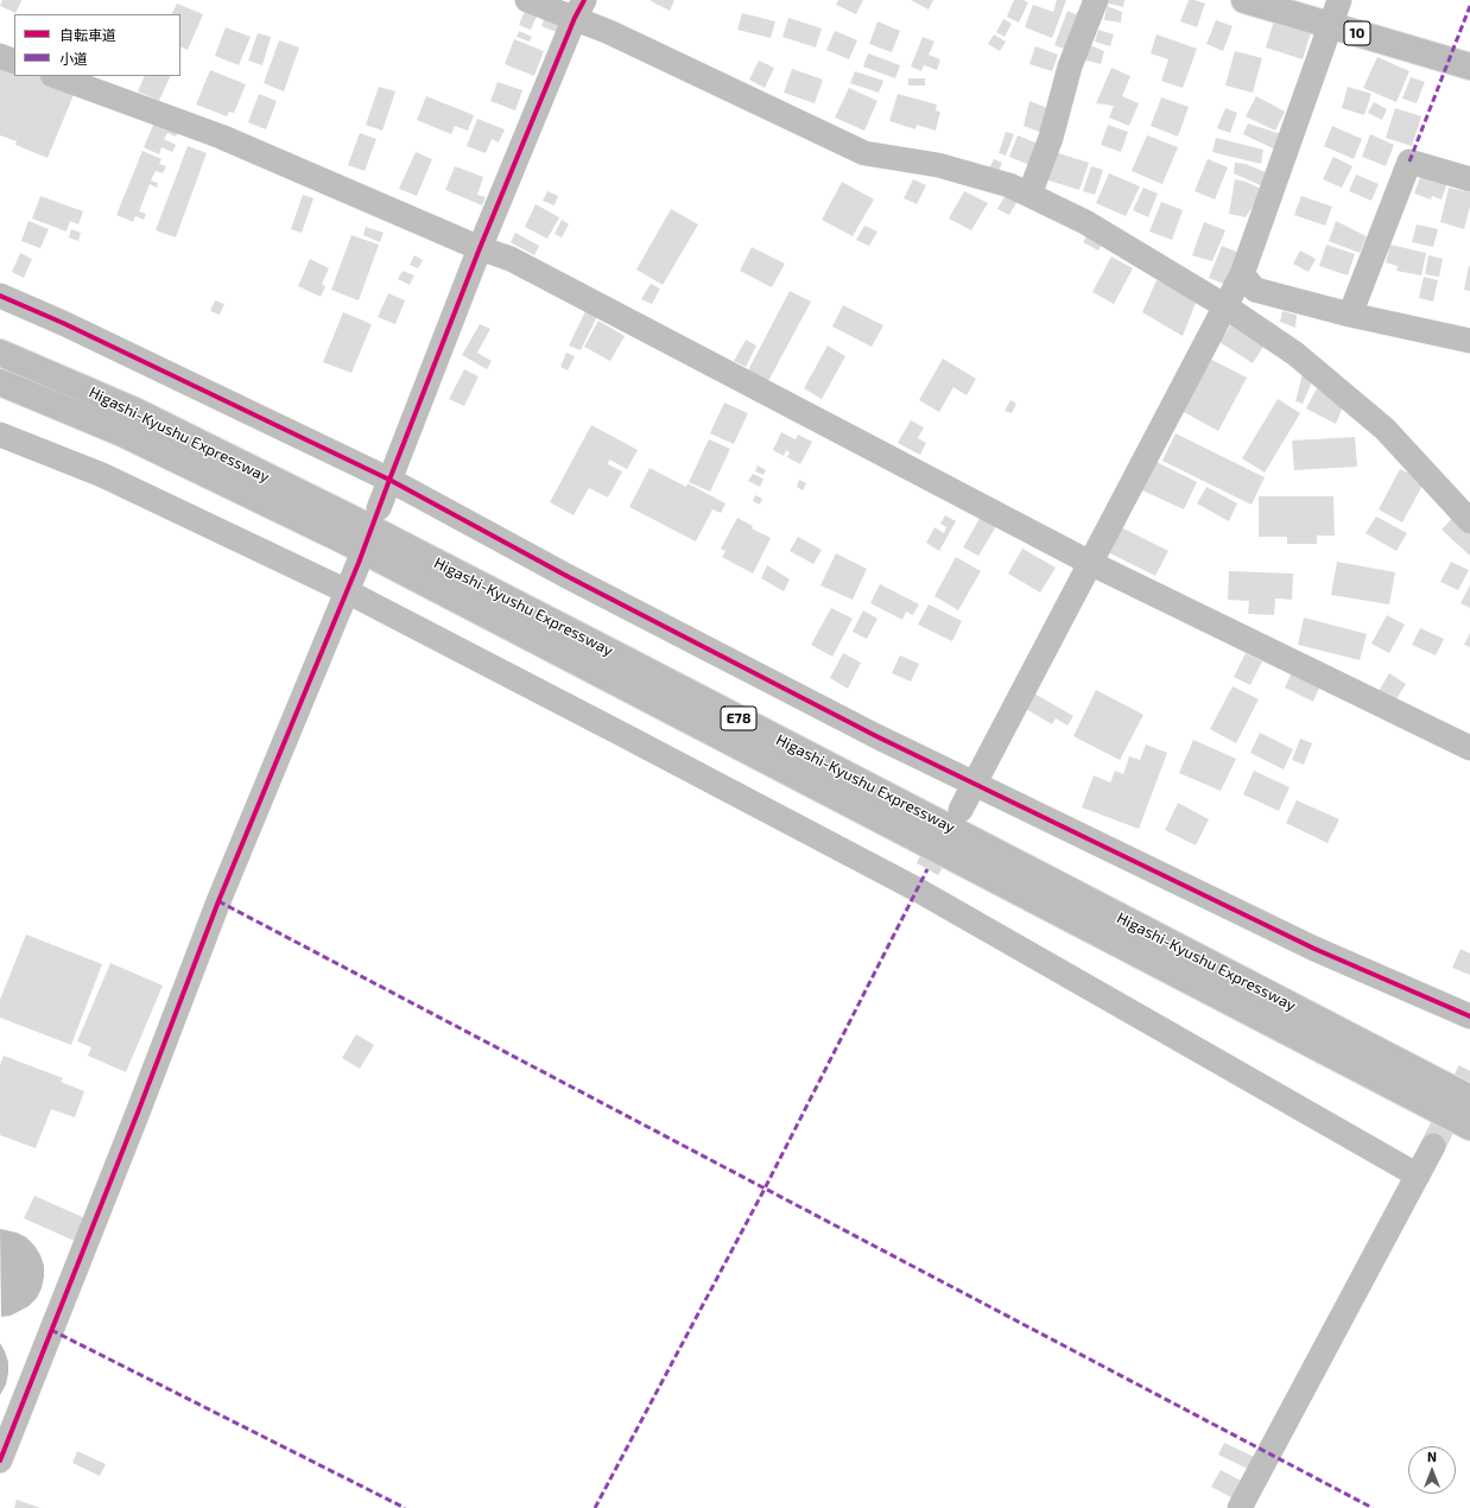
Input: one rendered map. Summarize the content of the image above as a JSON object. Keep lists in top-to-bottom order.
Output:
{
  "streets": {
    "highway": ["10", "Higashi-Kyushu Expressway", "E78"]
  },
  "legend": ["自転車道", "小道"],
  "north": "top"
}
